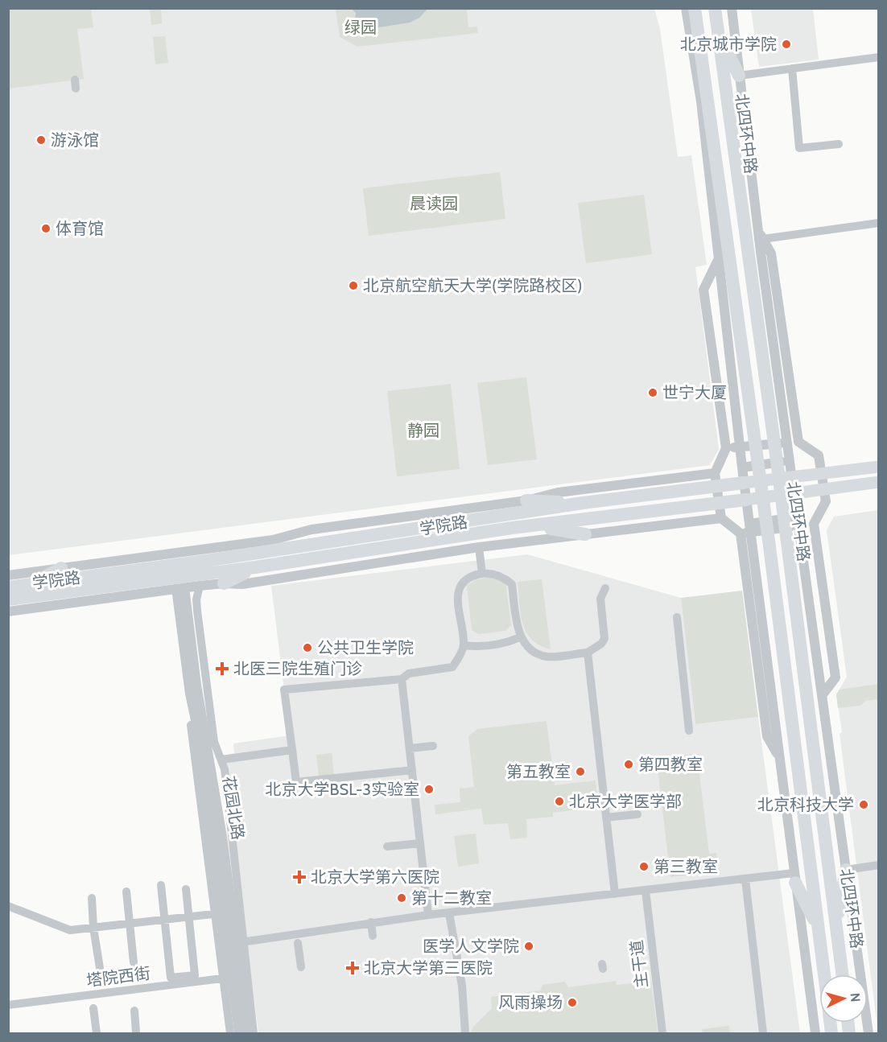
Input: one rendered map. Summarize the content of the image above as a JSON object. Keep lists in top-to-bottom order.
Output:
{
  "streets": {
    "highway": ["北四环中路", "学院路"],
    "street": ["花园北路", "主干道", "塔院西街"]
  },
  "crossings": [
    ["北四环中路", "学院路"],
    ["学院路", "花园北路"],
    ["花园北路", "塔院西街"]
  ],
  "parks": ["绿园", "晨读园", "静园"],
  "places": {
    "other": [
      "北京城市学院",
      "游泳馆",
      "体育馆",
      "北京航空航天大学(学院路校区)",
      "世宁大厦",
      "公共卫生学院",
      "第四教室",
      "第五教室",
      "北京大学BSL-3实验室",
      "北京大学医学部",
      "北京科技大学",
      "第三教室",
      "第十二教室",
      "医学人文学院",
      "风雨操场"
    ],
    "health": ["北医三院生殖门诊", "北京大学第六医院", "北京大学第三医院"]
  },
  "north": "right"
}
